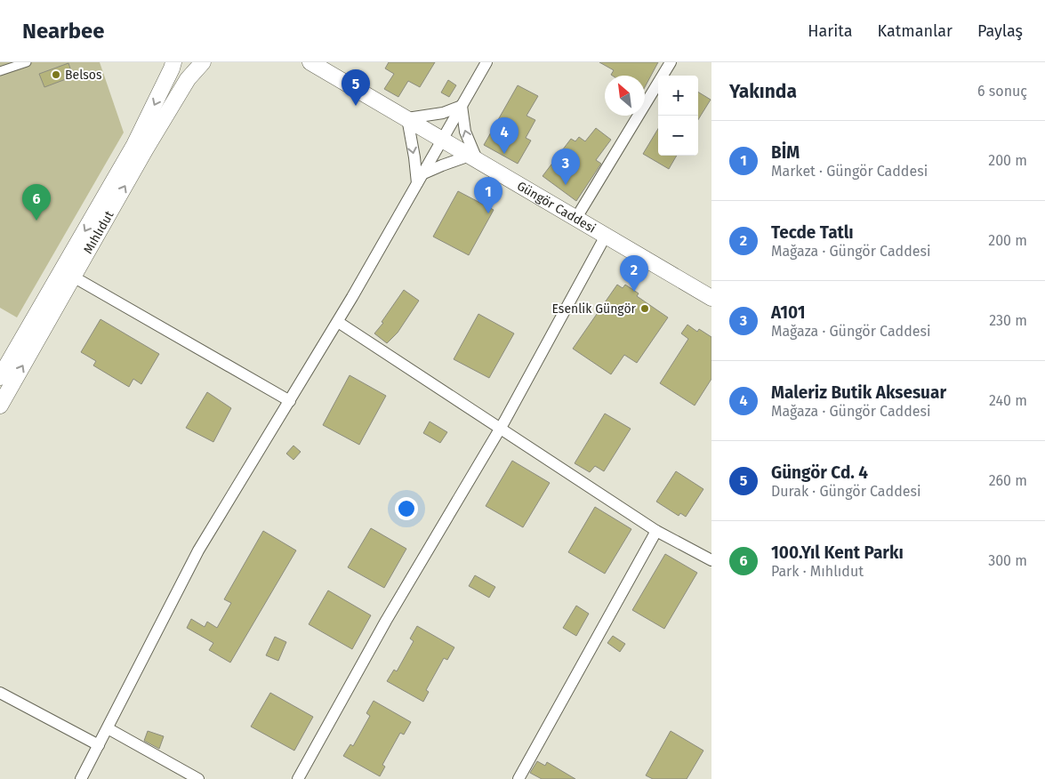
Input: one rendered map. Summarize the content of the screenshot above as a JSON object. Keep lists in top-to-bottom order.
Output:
{
  "streets": {
    "main road": ["Güngör Caddesi", "Mıhlıdut"]
  },
  "places": ["Belsos", "Esenlik Güngör"],
  "north": "top left",
  "page": {
    "header": "Nearbee",
    "nav": ["Harita", "Katmanlar", "Paylaş"],
    "heading": ["Yakında", "6 sonuç"],
    "pins": [
      "5",
      "4",
      "3",
      "1",
      "6",
      "2"
    ],
    "map_buttons": ["+", "−"],
    "list": [
      {
        "mark": "1",
        "name": "BİM",
        "note": "Market · Güngör Caddesi",
        "value": "200 m"
      },
      {
        "mark": "2",
        "name": "Tecde Tatlı",
        "note": "Mağaza · Güngör Caddesi",
        "value": "200 m"
      },
      {
        "mark": "3",
        "name": "A101",
        "note": "Mağaza · Güngör Caddesi",
        "value": "230 m"
      },
      {
        "mark": "4",
        "name": "Maleriz Butik Aksesuar",
        "note": "Mağaza · Güngör Caddesi",
        "value": "240 m"
      },
      {
        "mark": "5",
        "name": "Güngör Cd. 4",
        "note": "Durak · Güngör Caddesi",
        "value": "260 m"
      },
      {
        "mark": "6",
        "name": "100.Yıl Kent Parkı",
        "note": "Park · Mıhlıdut",
        "value": "300 m"
      }
    ]
  }
}
